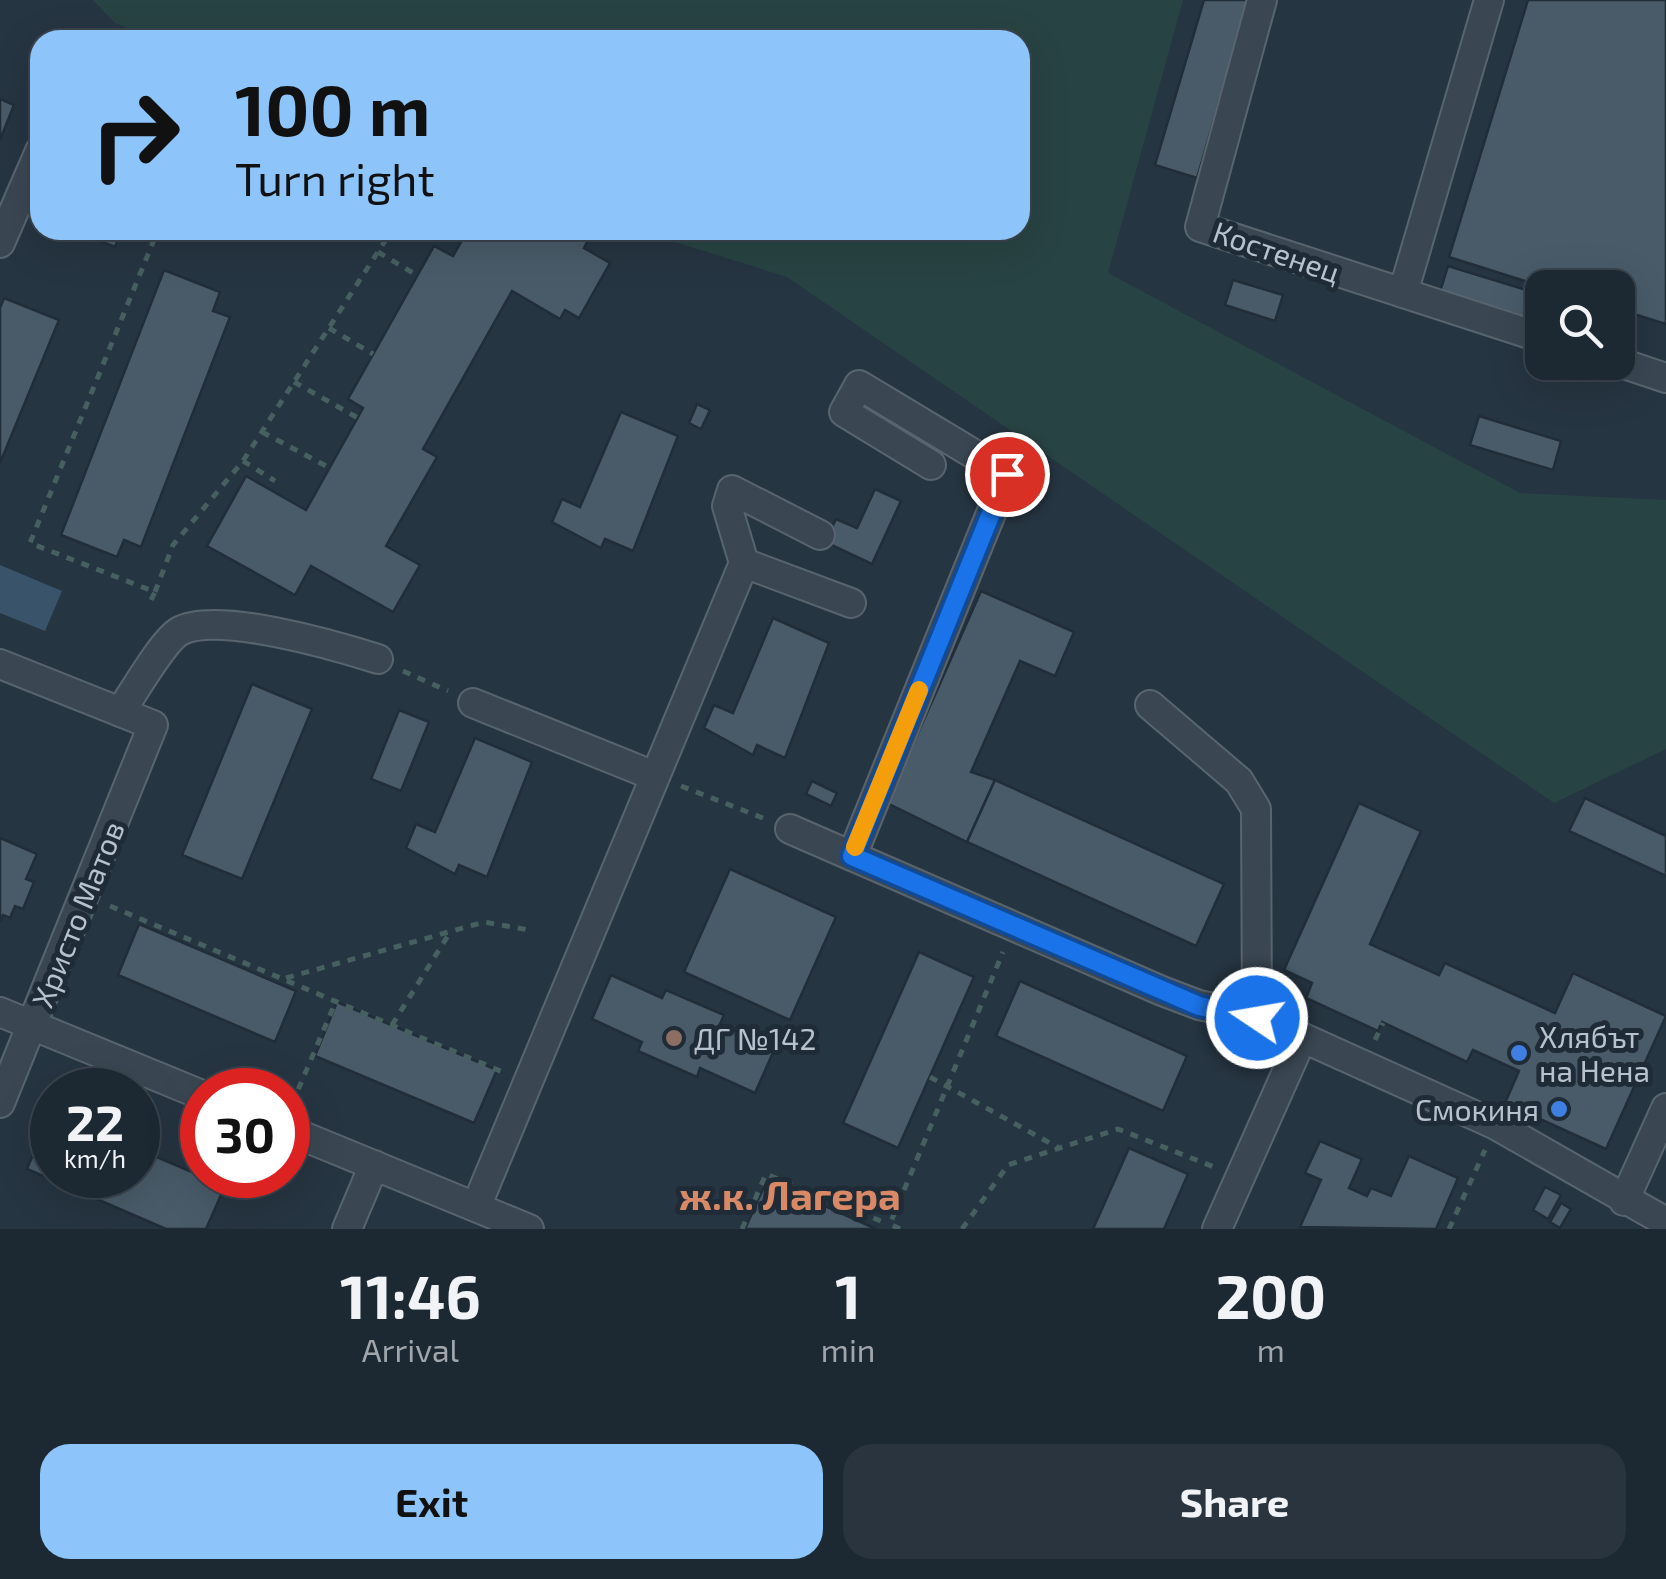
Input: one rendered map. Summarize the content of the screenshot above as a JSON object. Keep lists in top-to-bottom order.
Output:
{
  "streets": {
    "street": ["Костенец", "Христо Матов"]
  },
  "districts": ["ж.к. Лагера"],
  "places": ["ДГ №142", "Хлябът на Нена", "Смокиня"],
  "page": {
    "turn": ["100 m", "Turn right"],
    "speed": "22 km/h",
    "limit": "30",
    "eta": [
      "11:46",
      "Arrival",
      "1",
      "min",
      "200",
      "m"
    ],
    "buttons": ["Exit", "Share"]
  }
}
